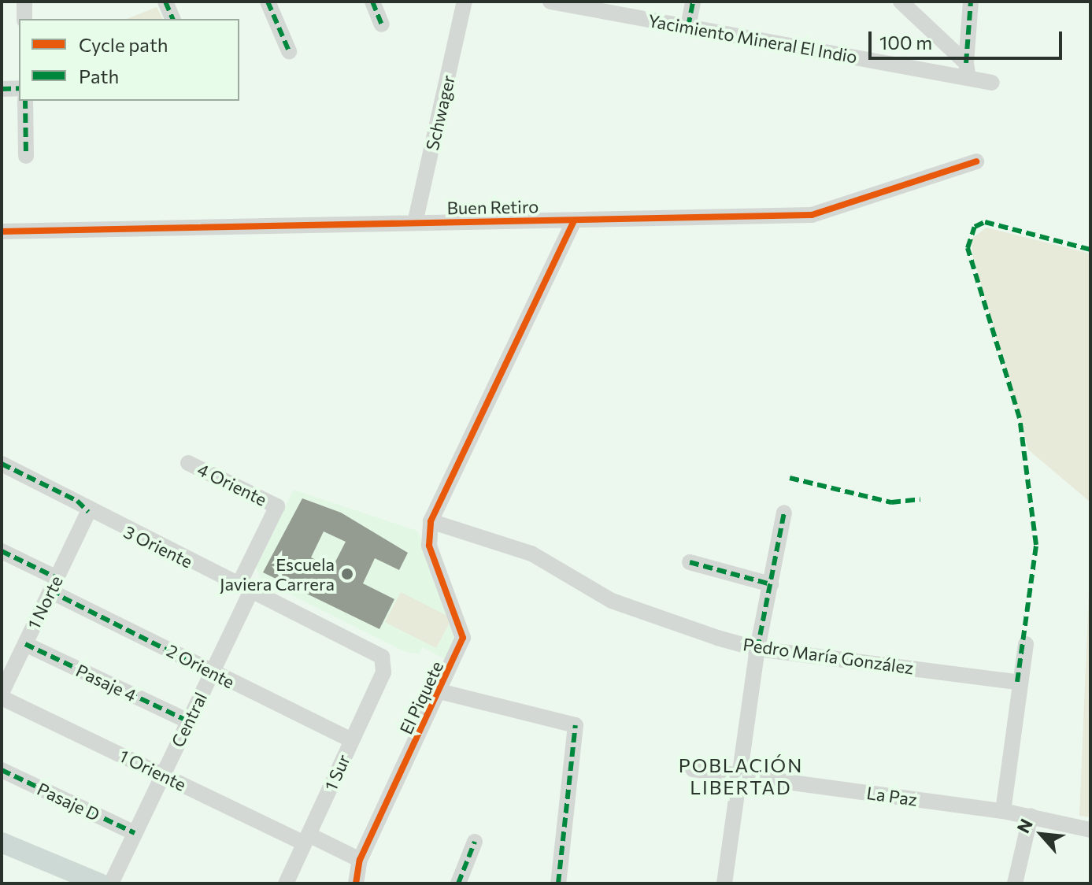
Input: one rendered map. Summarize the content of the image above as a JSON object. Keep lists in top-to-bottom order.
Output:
{
  "streets": {
    "street": [
      "Yacimiento Mineral El Indio",
      "Schwager",
      "Buen Retiro",
      "4 Oriente",
      "3 Oriente",
      "1 Norte",
      "Pedro María González",
      "2 Oriente",
      "Pasaje 4",
      "El Piquete",
      "Central",
      "1 Oriente",
      "1 Sur",
      "La Paz",
      "Pasaje D"
    ]
  },
  "crossings": [
    ["Schwager", "Buen Retiro"],
    ["4 Oriente", "Central"],
    ["3 Oriente", "1 Norte"],
    ["3 Oriente", "Central"],
    ["3 Oriente", "1 Sur"],
    ["1 Norte", "2 Oriente"],
    ["1 Norte", "Pasaje 4"],
    ["Pedro María González", "El Piquete"],
    ["2 Oriente", "Central"],
    ["2 Oriente", "1 Sur"],
    ["Pasaje 4", "Central"],
    ["El Piquete", "1 Oriente"],
    ["Central", "1 Oriente"],
    ["Central", "Pasaje D"],
    ["1 Oriente", "1 Sur"]
  ],
  "districts": ["POBLACIÓN LIBERTAD"],
  "places": ["Escuela Javiera Carrera"],
  "legend": ["Cycle path", "Path"],
  "scale_bar": "100 m",
  "north": "top left"
}
